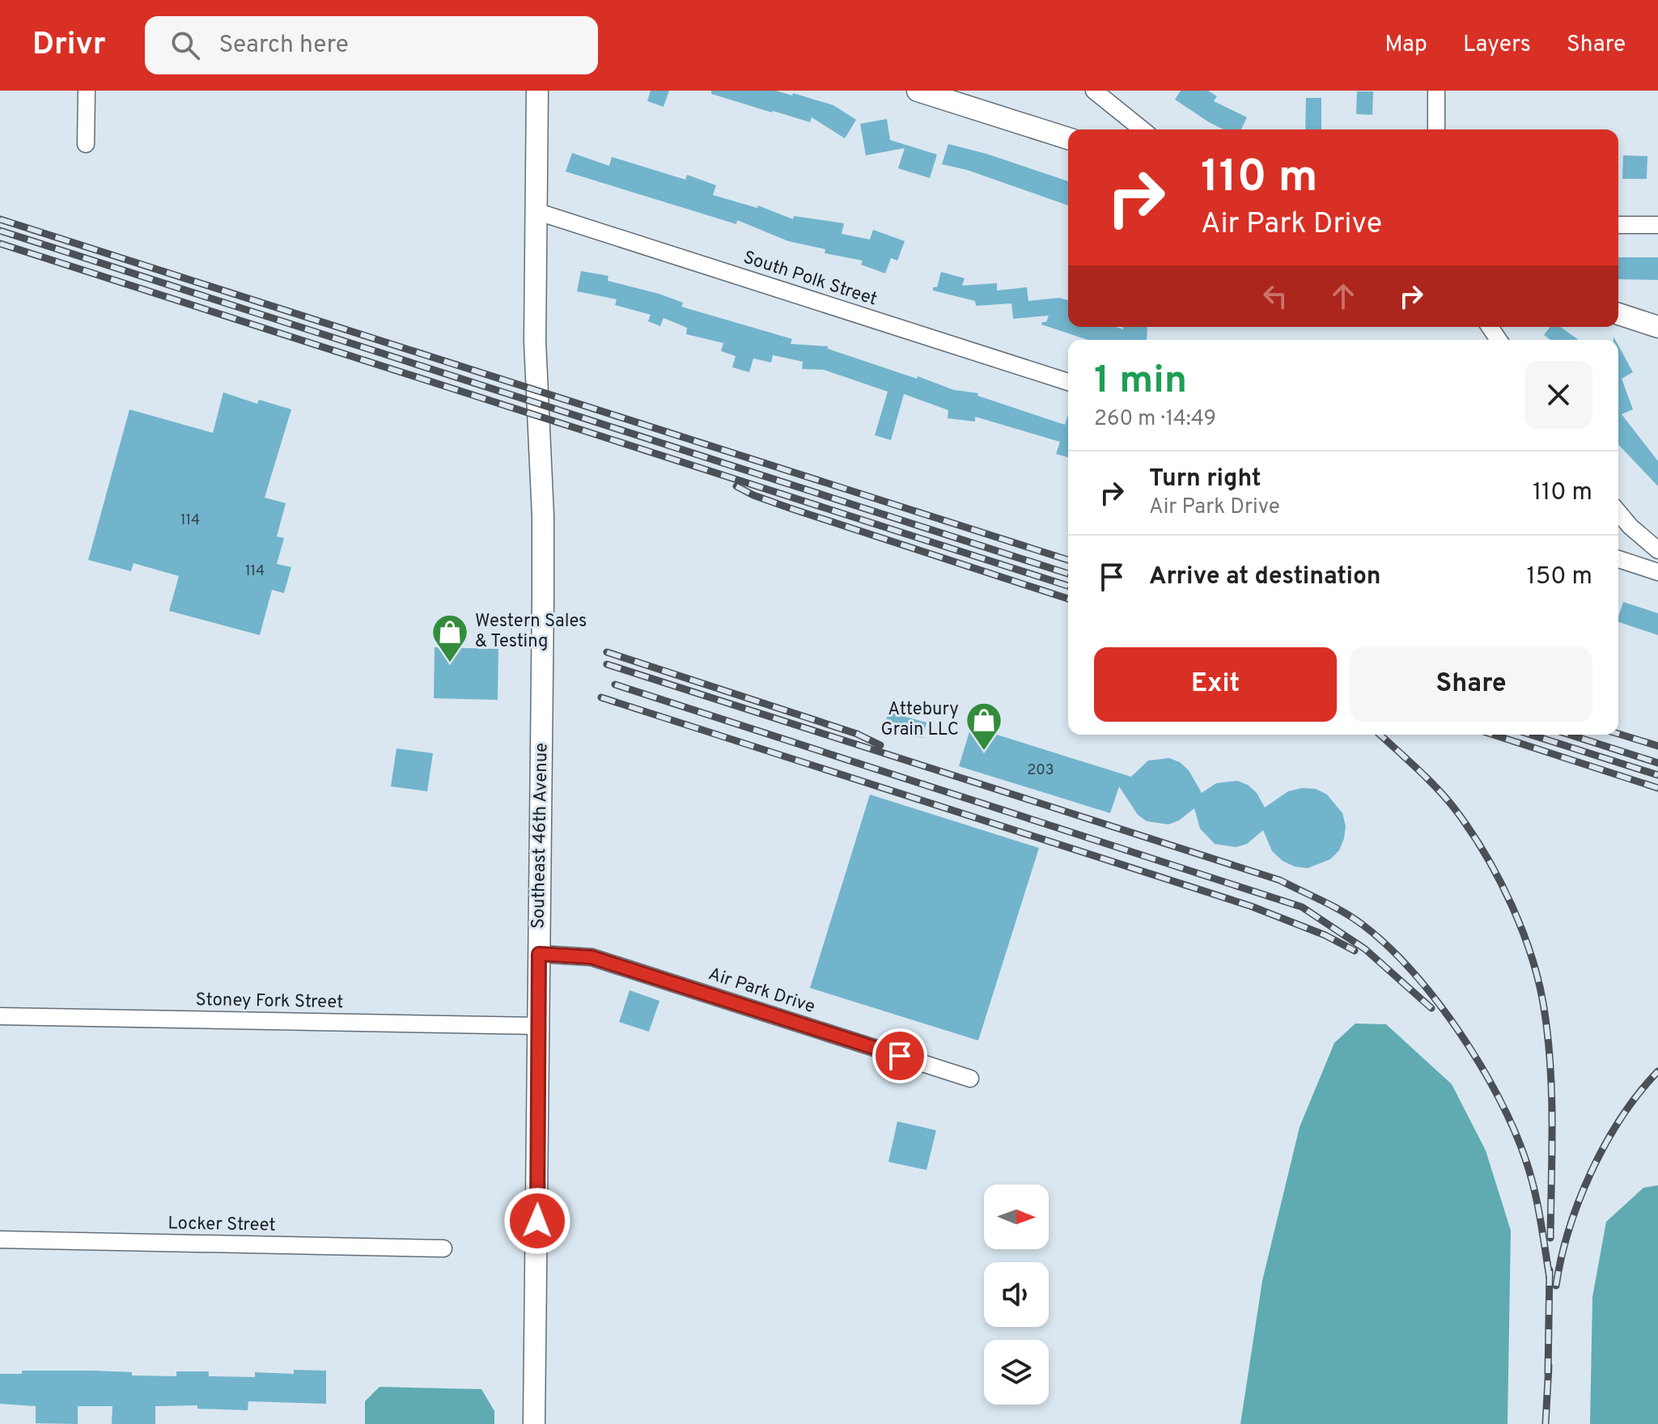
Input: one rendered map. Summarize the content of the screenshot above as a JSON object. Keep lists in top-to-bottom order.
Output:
{
  "streets": {
    "main road": ["Southeast 46th Avenue"],
    "street": [
      "South Polk Street",
      "Air Park Drive",
      "Stoney Fork Street",
      "Locker Street"
    ]
  },
  "crossings": [
    ["South Polk Street", "Southeast 46th Avenue"],
    ["Southeast 46th Avenue", "Air Park Drive"],
    ["Southeast 46th Avenue", "Stoney Fork Street"]
  ],
  "places": {
    "shop": ["Western Sales & Testing", "Attebury Grain LLC"]
  },
  "house_numbers": ["114", "114", "203"],
  "north": "right",
  "page": {
    "header": "Drivr",
    "search": "Search here",
    "nav": ["Map", "Layers", "Share"],
    "turn": ["110 m", "Air Park Drive"],
    "heading": ["1 min", "260 m · 14:49"],
    "list": [
      {
        "name": "Turn right",
        "note": "Air Park Drive",
        "value": "110 m"
      },
      {
        "name": "Arrive at destination",
        "value": "150 m"
      }
    ],
    "buttons": ["Exit", "Share"]
  }
}
